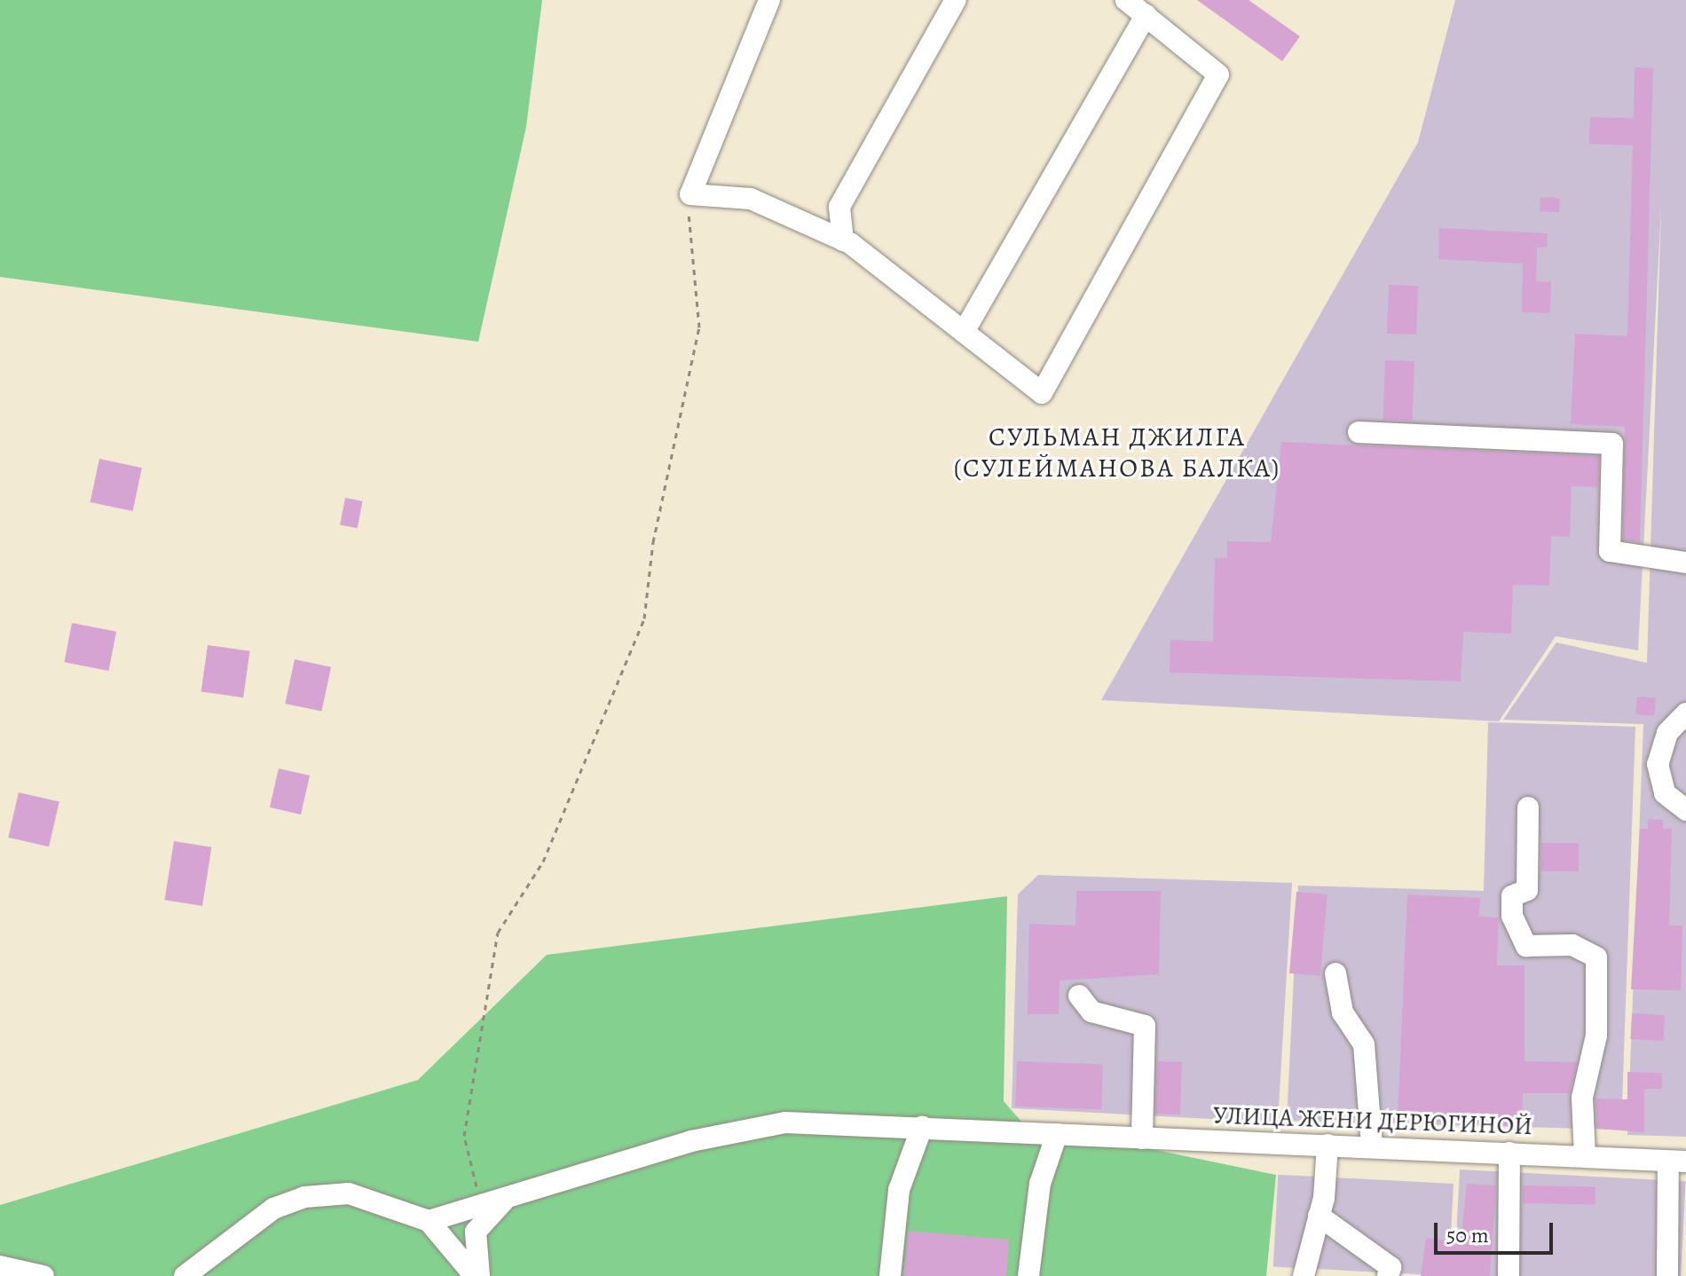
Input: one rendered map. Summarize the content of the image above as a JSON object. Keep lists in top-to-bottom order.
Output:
{
  "streets": {
    "street": ["УЛИЦА ЖЕНИ ДЕРЮГИНОЙ"]
  },
  "districts": ["СУЛЬМАН ДЖИЛГА (СУЛЕЙМАНОВА БАЛКА)"],
  "scale_bar": "50 m"
}
